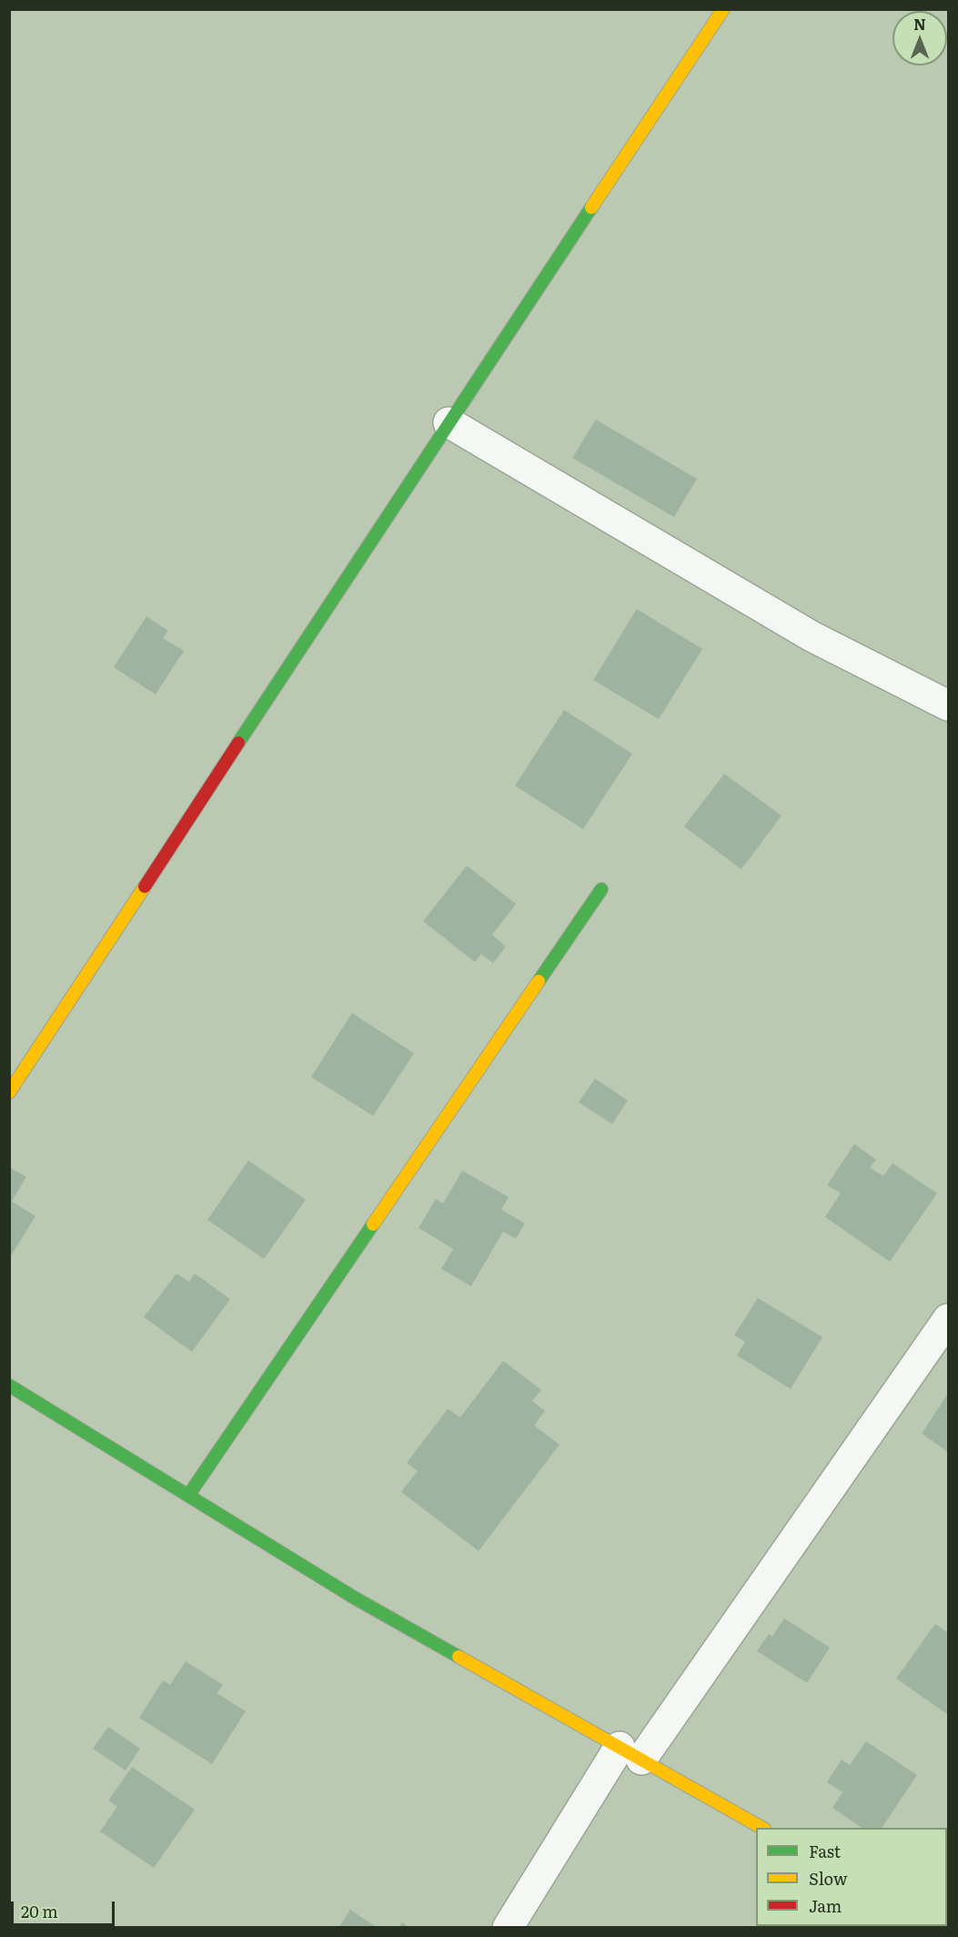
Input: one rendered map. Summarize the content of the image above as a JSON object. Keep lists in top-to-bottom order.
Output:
{
  "legend": ["Fast", "Slow", "Jam"],
  "scale_bar": "20 m",
  "north": "top"
}
